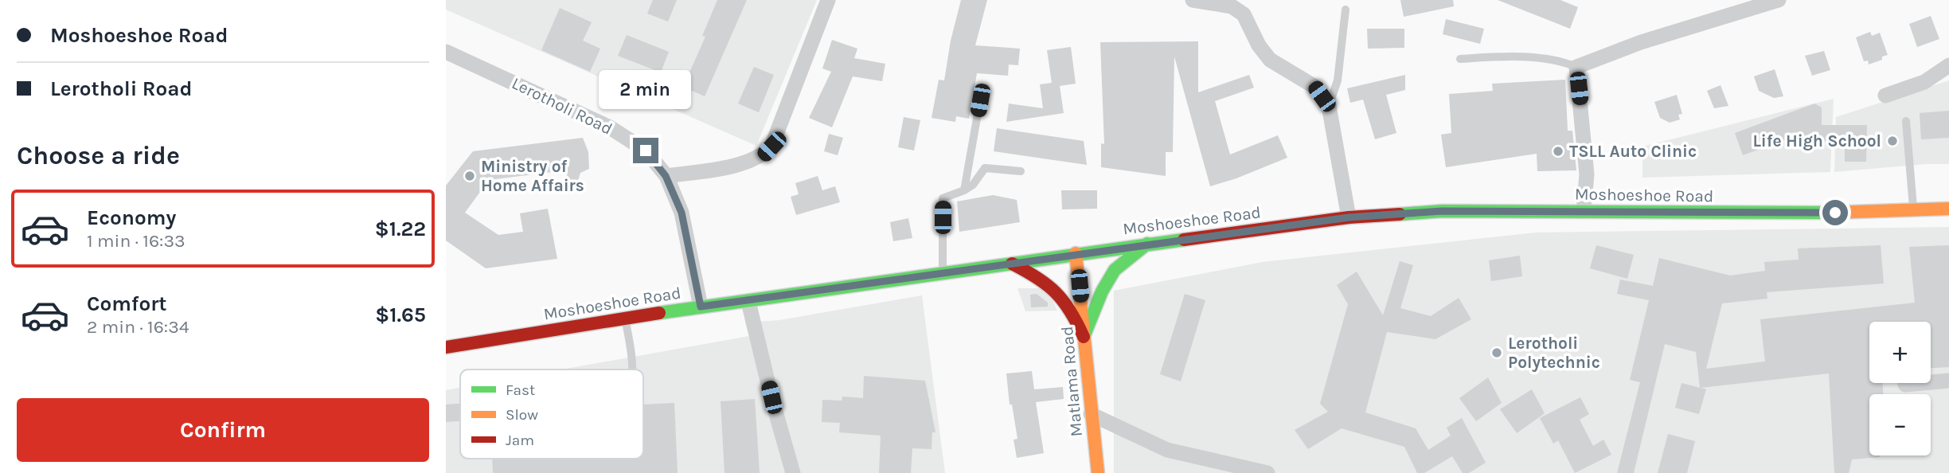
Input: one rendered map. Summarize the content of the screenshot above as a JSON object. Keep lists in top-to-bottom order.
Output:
{
  "streets": {
    "main road": ["Moshoeshoe Road", "Matlama Road"],
    "street": ["Lerotholi Road"]
  },
  "crossings": [
    ["Lerotholi Road", "Moshoeshoe Road"],
    ["Moshoeshoe Road", "Matlama Road"]
  ],
  "places": [
    "Life High School",
    "TSLL Auto Clinic",
    "Ministry of Home Affairs",
    "Lerotholi Polytechnic"
  ],
  "legend": ["Fast", "Slow", "Jam"],
  "page": {
    "banner": ["Moshoeshoe Road", "Lerotholi Road"],
    "bubble": "2 min",
    "heading": "Choose a ride",
    "list": [
      {
        "name": "Economy",
        "note": "1 min · 16:33",
        "value": "$1.22"
      },
      {
        "name": "Comfort",
        "note": "2 min · 16:34",
        "value": "$1.65"
      }
    ],
    "map_buttons": ["+", "−"],
    "buttons": "Confirm"
  }
}
